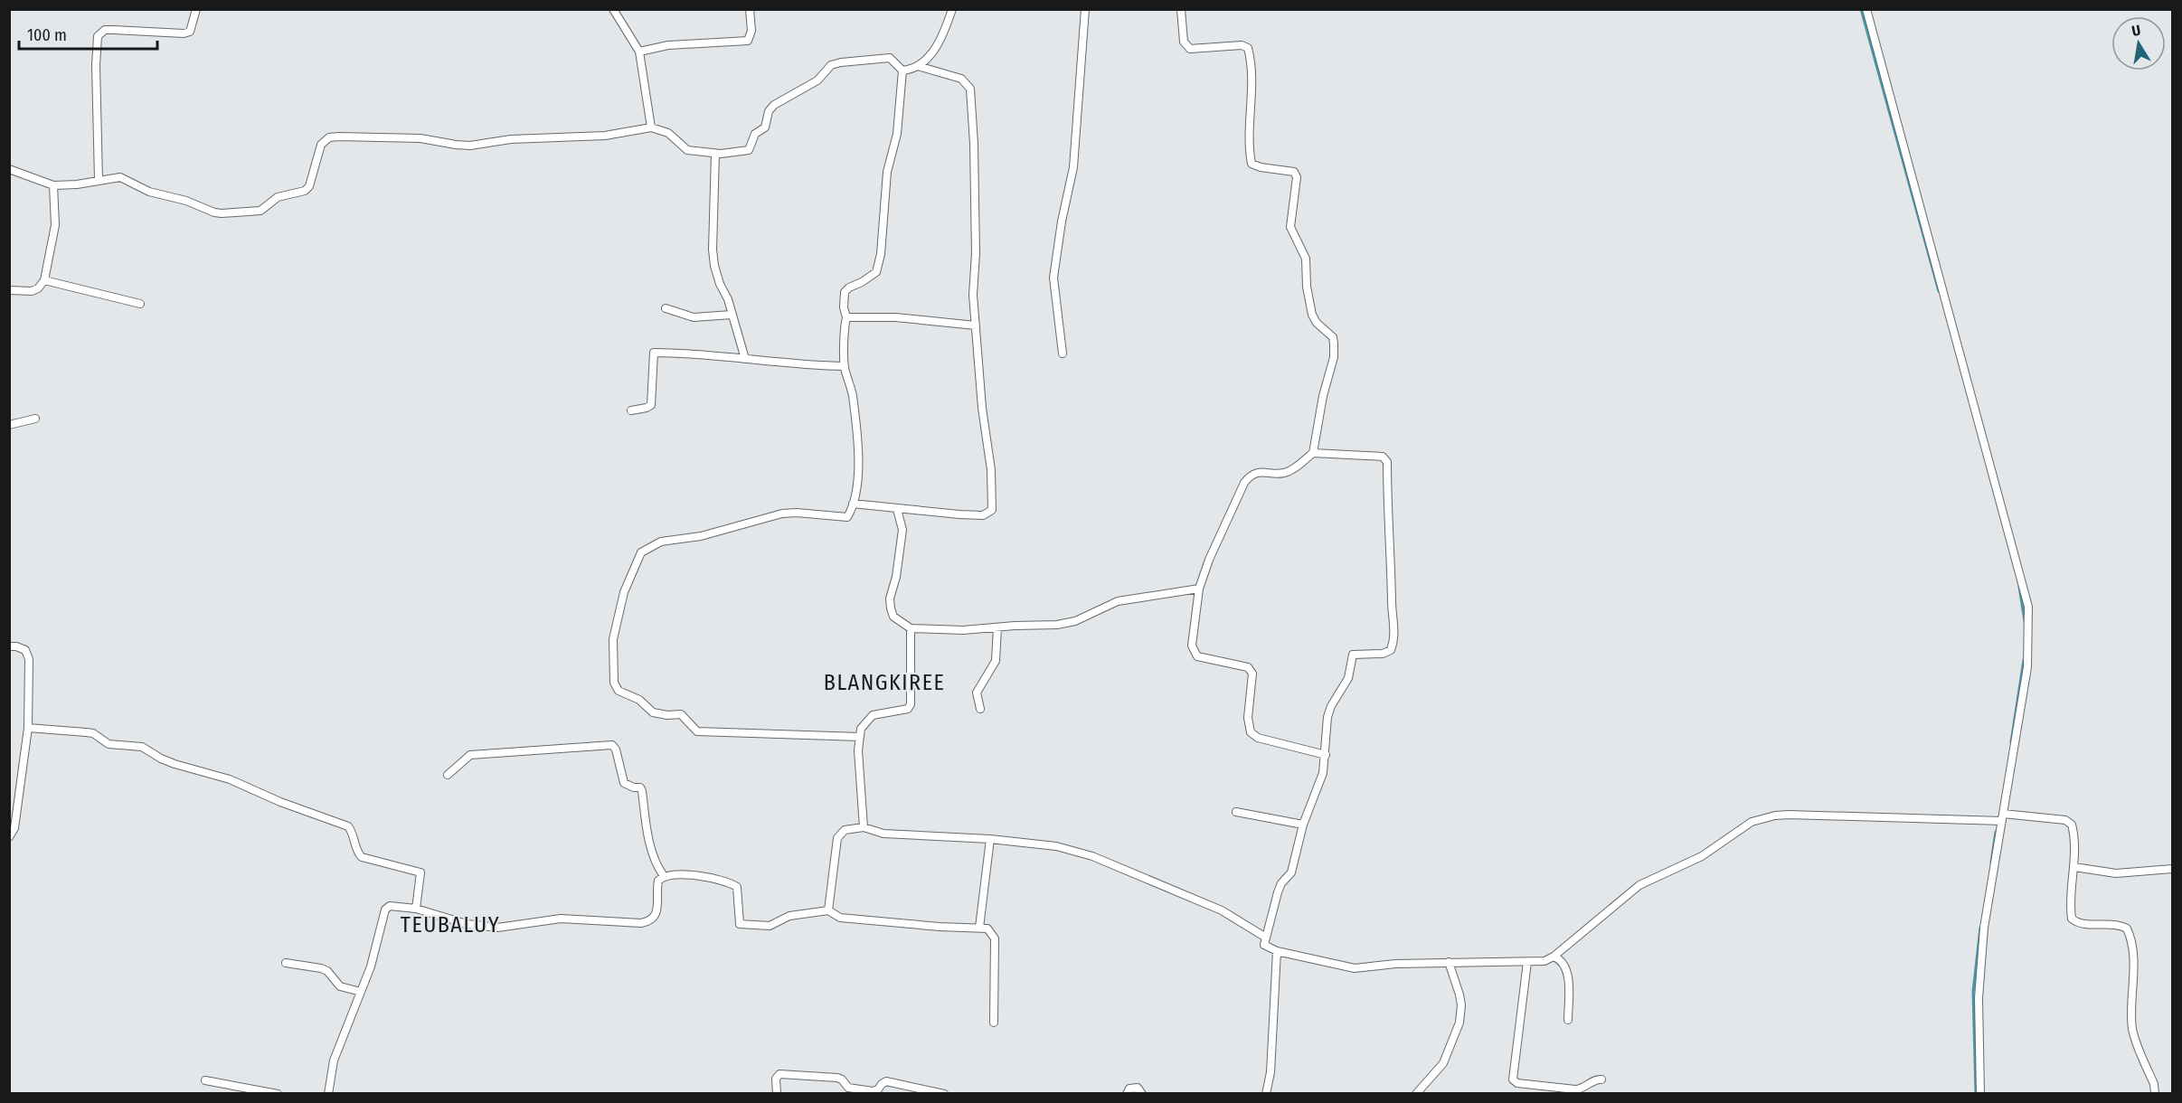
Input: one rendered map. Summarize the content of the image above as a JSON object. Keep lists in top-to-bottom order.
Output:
{
  "districts": ["BLANGKIREE", "TEUBALUY"],
  "scale_bar": "100 m",
  "north": "top"
}
